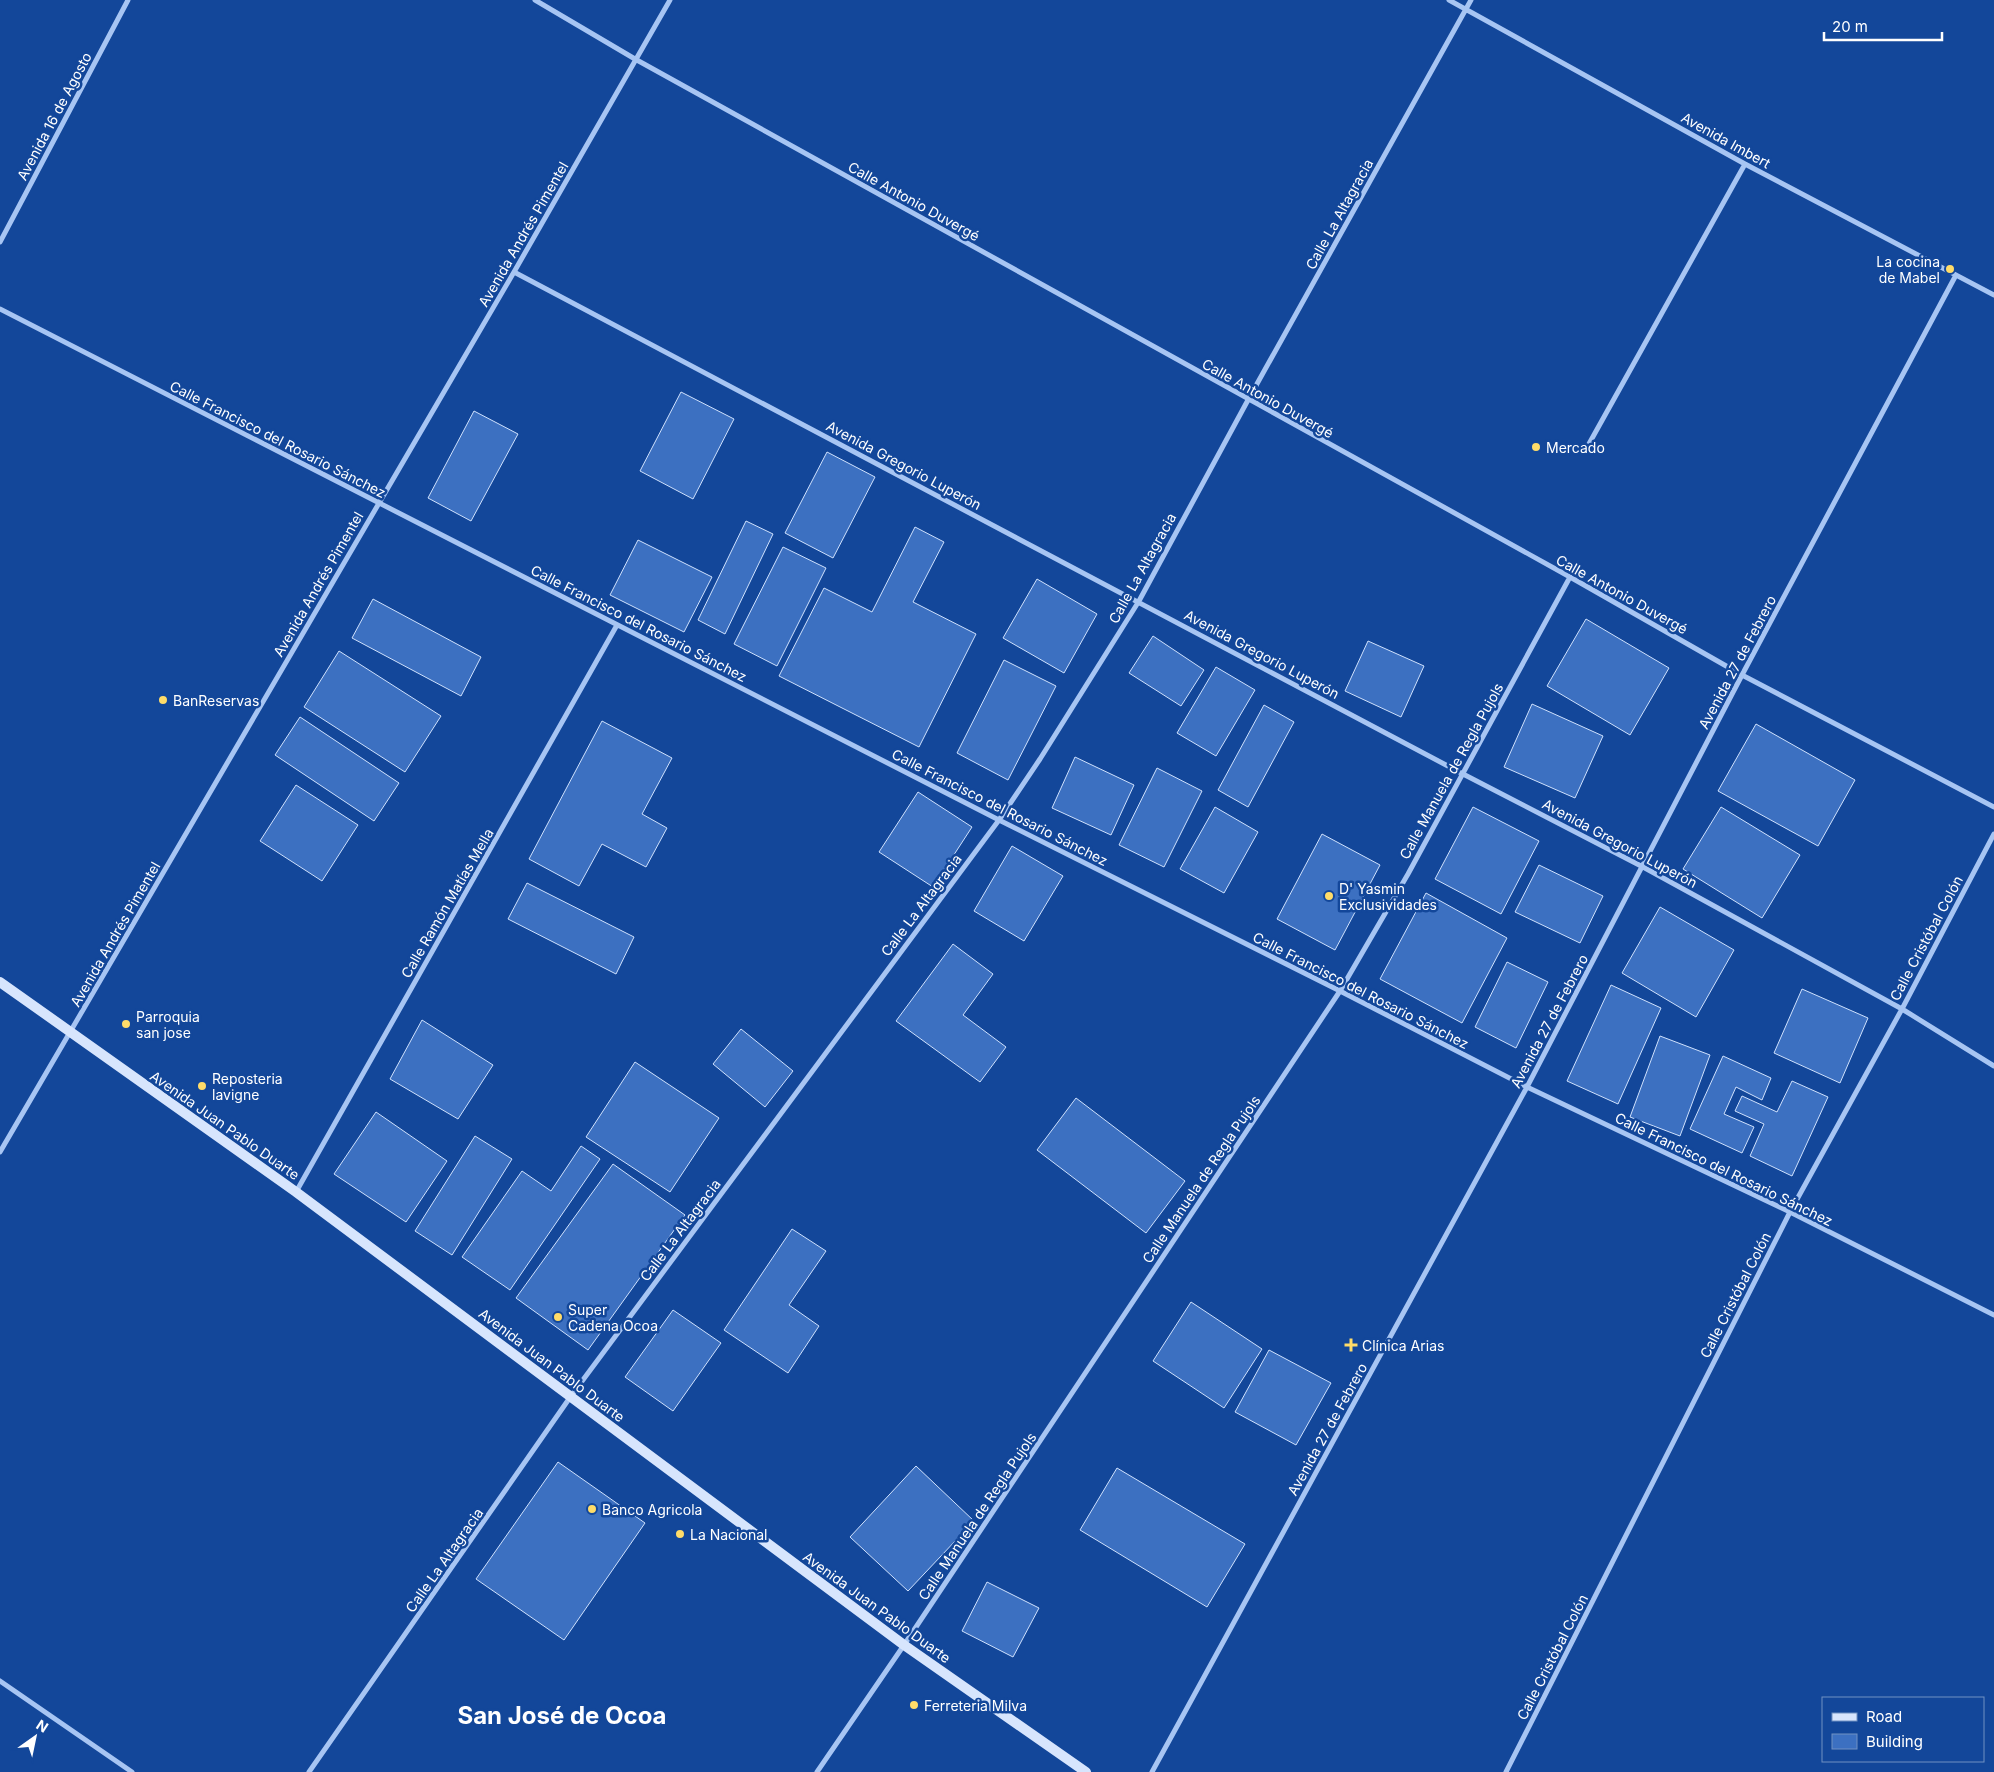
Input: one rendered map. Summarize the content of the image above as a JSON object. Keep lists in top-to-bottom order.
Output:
{
  "streets": {
    "main road": ["Avenida Juan Pablo Duarte"],
    "street": [
      "Avenida 16 de Agosto",
      "Avenida Imbert",
      "Calle Antonio Duvergé",
      "Calle La Altagracia",
      "Avenida Andrés Pimentel",
      "Calle Francisco del Rosario Sánchez",
      "Avenida Gregorio Luperón",
      "Avenida 27 de Febrero",
      "Calle Manuela de Regla Pujols",
      "Calle Ramón Matías Mella",
      "Calle Cristóbal Colón"
    ]
  },
  "crossings": [
    ["Avenida Imbert", "Calle La Altagracia"],
    ["Avenida Imbert", "Avenida 27 de Febrero"],
    ["Calle Antonio Duvergé", "Calle La Altagracia"],
    ["Calle Antonio Duvergé", "Avenida Andrés Pimentel"],
    ["Calle Antonio Duvergé", "Avenida 27 de Febrero"],
    ["Calle Antonio Duvergé", "Calle Manuela de Regla Pujols"],
    ["Calle La Altagracia", "Calle Francisco del Rosario Sánchez"],
    ["Calle La Altagracia", "Avenida Gregorio Luperón"],
    ["Calle La Altagracia", "Avenida Juan Pablo Duarte"],
    ["Avenida Andrés Pimentel", "Calle Francisco del Rosario Sánchez"],
    ["Avenida Andrés Pimentel", "Avenida Gregorio Luperón"],
    ["Avenida Andrés Pimentel", "Avenida Juan Pablo Duarte"],
    ["Calle Francisco del Rosario Sánchez", "Avenida 27 de Febrero"],
    ["Calle Francisco del Rosario Sánchez", "Calle Manuela de Regla Pujols"],
    ["Calle Francisco del Rosario Sánchez", "Calle Ramón Matías Mella"],
    ["Calle Francisco del Rosario Sánchez", "Calle Cristóbal Colón"],
    ["Avenida Gregorio Luperón", "Avenida 27 de Febrero"],
    ["Avenida Gregorio Luperón", "Calle Manuela de Regla Pujols"],
    ["Avenida Gregorio Luperón", "Calle Cristóbal Colón"],
    ["Calle Manuela de Regla Pujols", "Avenida Juan Pablo Duarte"],
    ["Calle Ramón Matías Mella", "Avenida Juan Pablo Duarte"]
  ],
  "districts": ["San José de Ocoa"],
  "places": {
    "other": [
      "La cocina de Mabel",
      "Mercado",
      "BanReservas",
      "D' Yasmin Exclusividades",
      "Parroquia san jose",
      "Reposteria lavigne",
      "Super Cadena Ocoa",
      "Banco Agricola",
      "La Nacional",
      "Ferreteria Milva"
    ],
    "health": ["Clínica Arias"]
  },
  "legend": ["Road", "Building"],
  "scale_bar": "20 m",
  "north": "top right"
}
